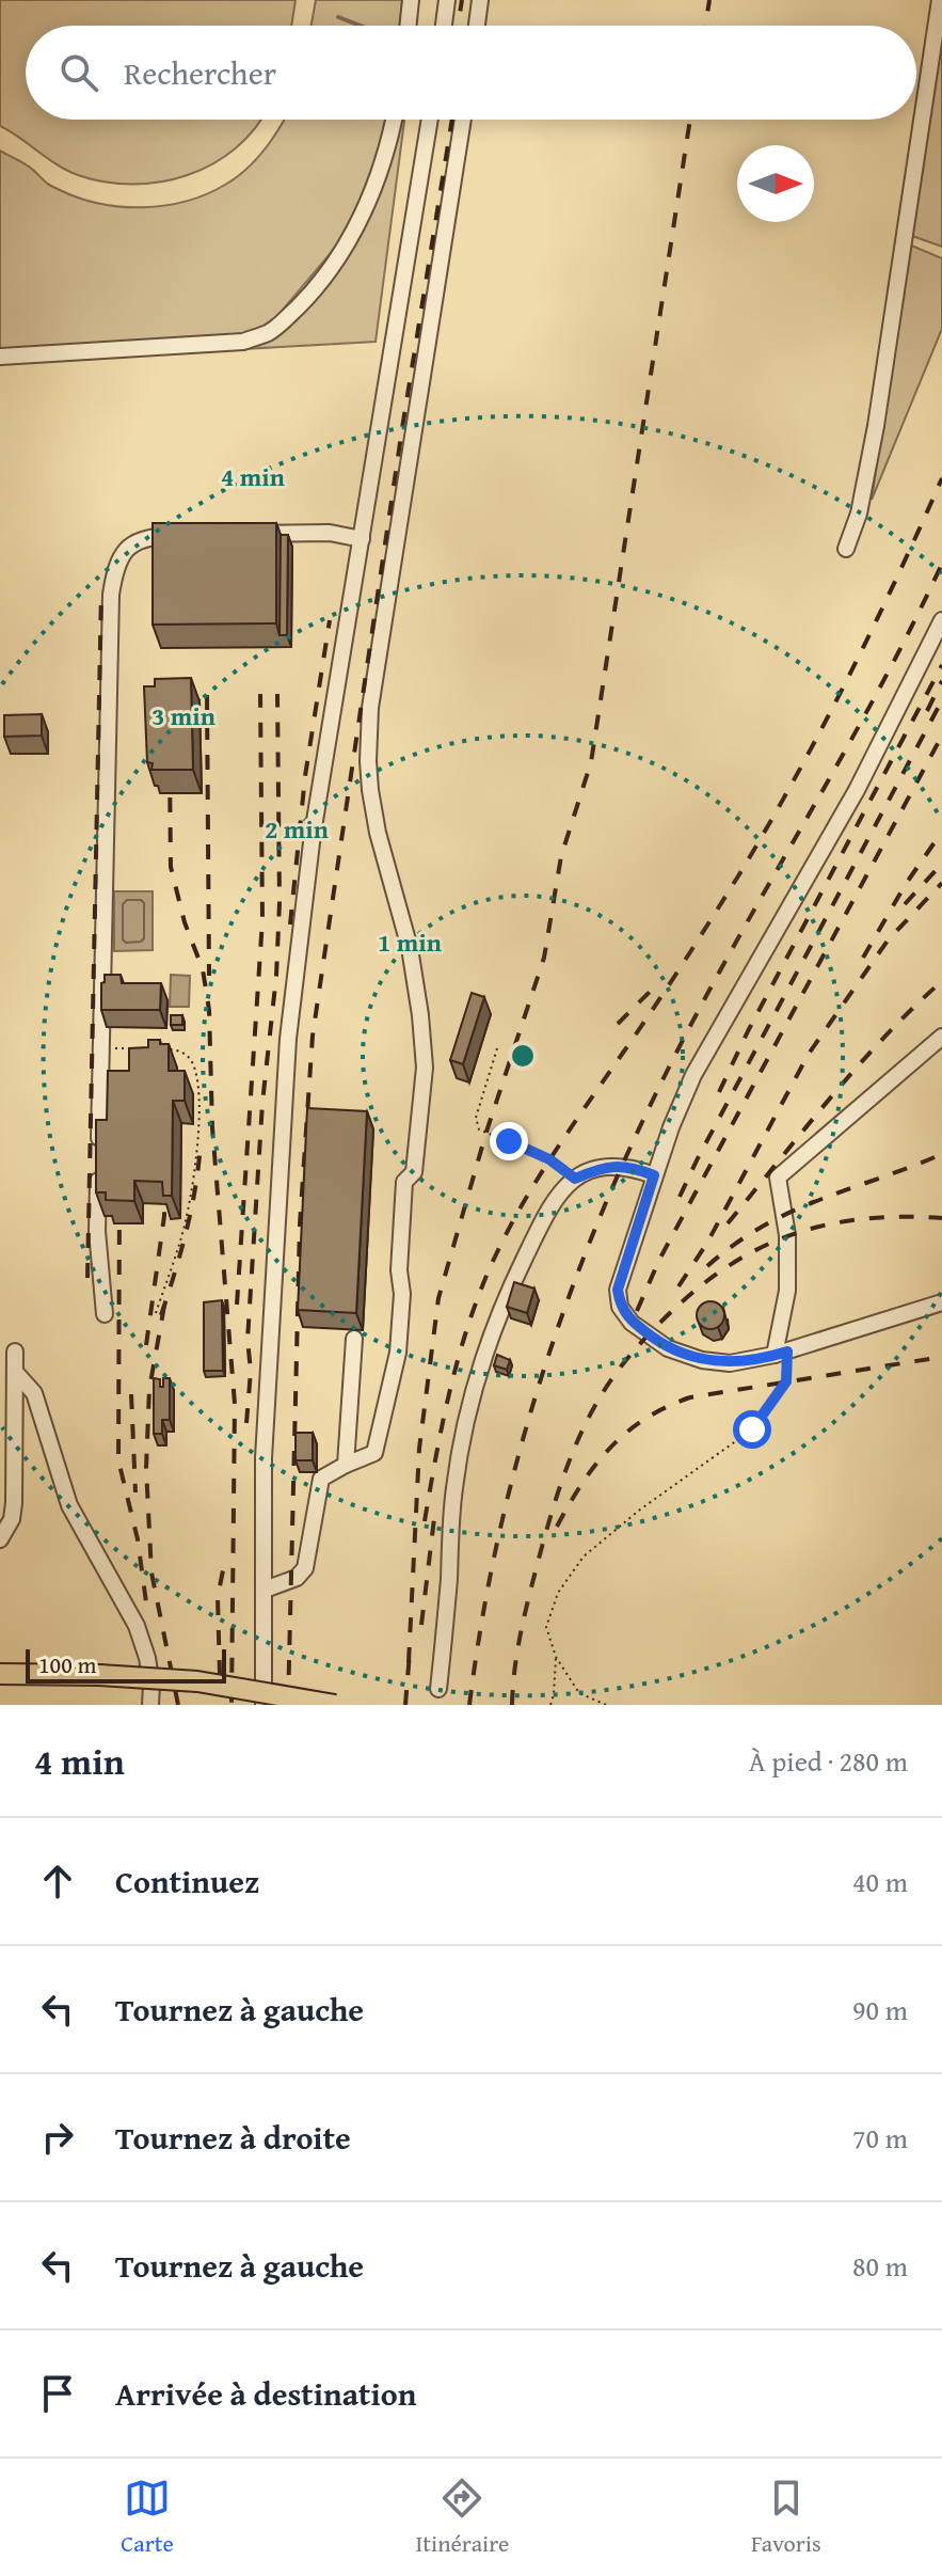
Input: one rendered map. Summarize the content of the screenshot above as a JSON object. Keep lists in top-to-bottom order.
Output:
{
  "scale_bar": "100 m",
  "north": "right",
  "page": {
    "search": "Rechercher",
    "scale": "100 m",
    "heading": ["4 min", "À pied · 280 m"],
    "list": [
      ["Continuez", "40 m"],
      ["Tournez à gauche", "90 m"],
      ["Tournez à droite", "70 m"],
      ["Tournez à gauche", "80 m"],
      "Arrivée à destination"
    ],
    "nav": ["Carte", "Itinéraire", "Favoris"]
  },
  "rings": [
    "4 min",
    "3 min",
    "2 min",
    "1 min"
  ]
}
